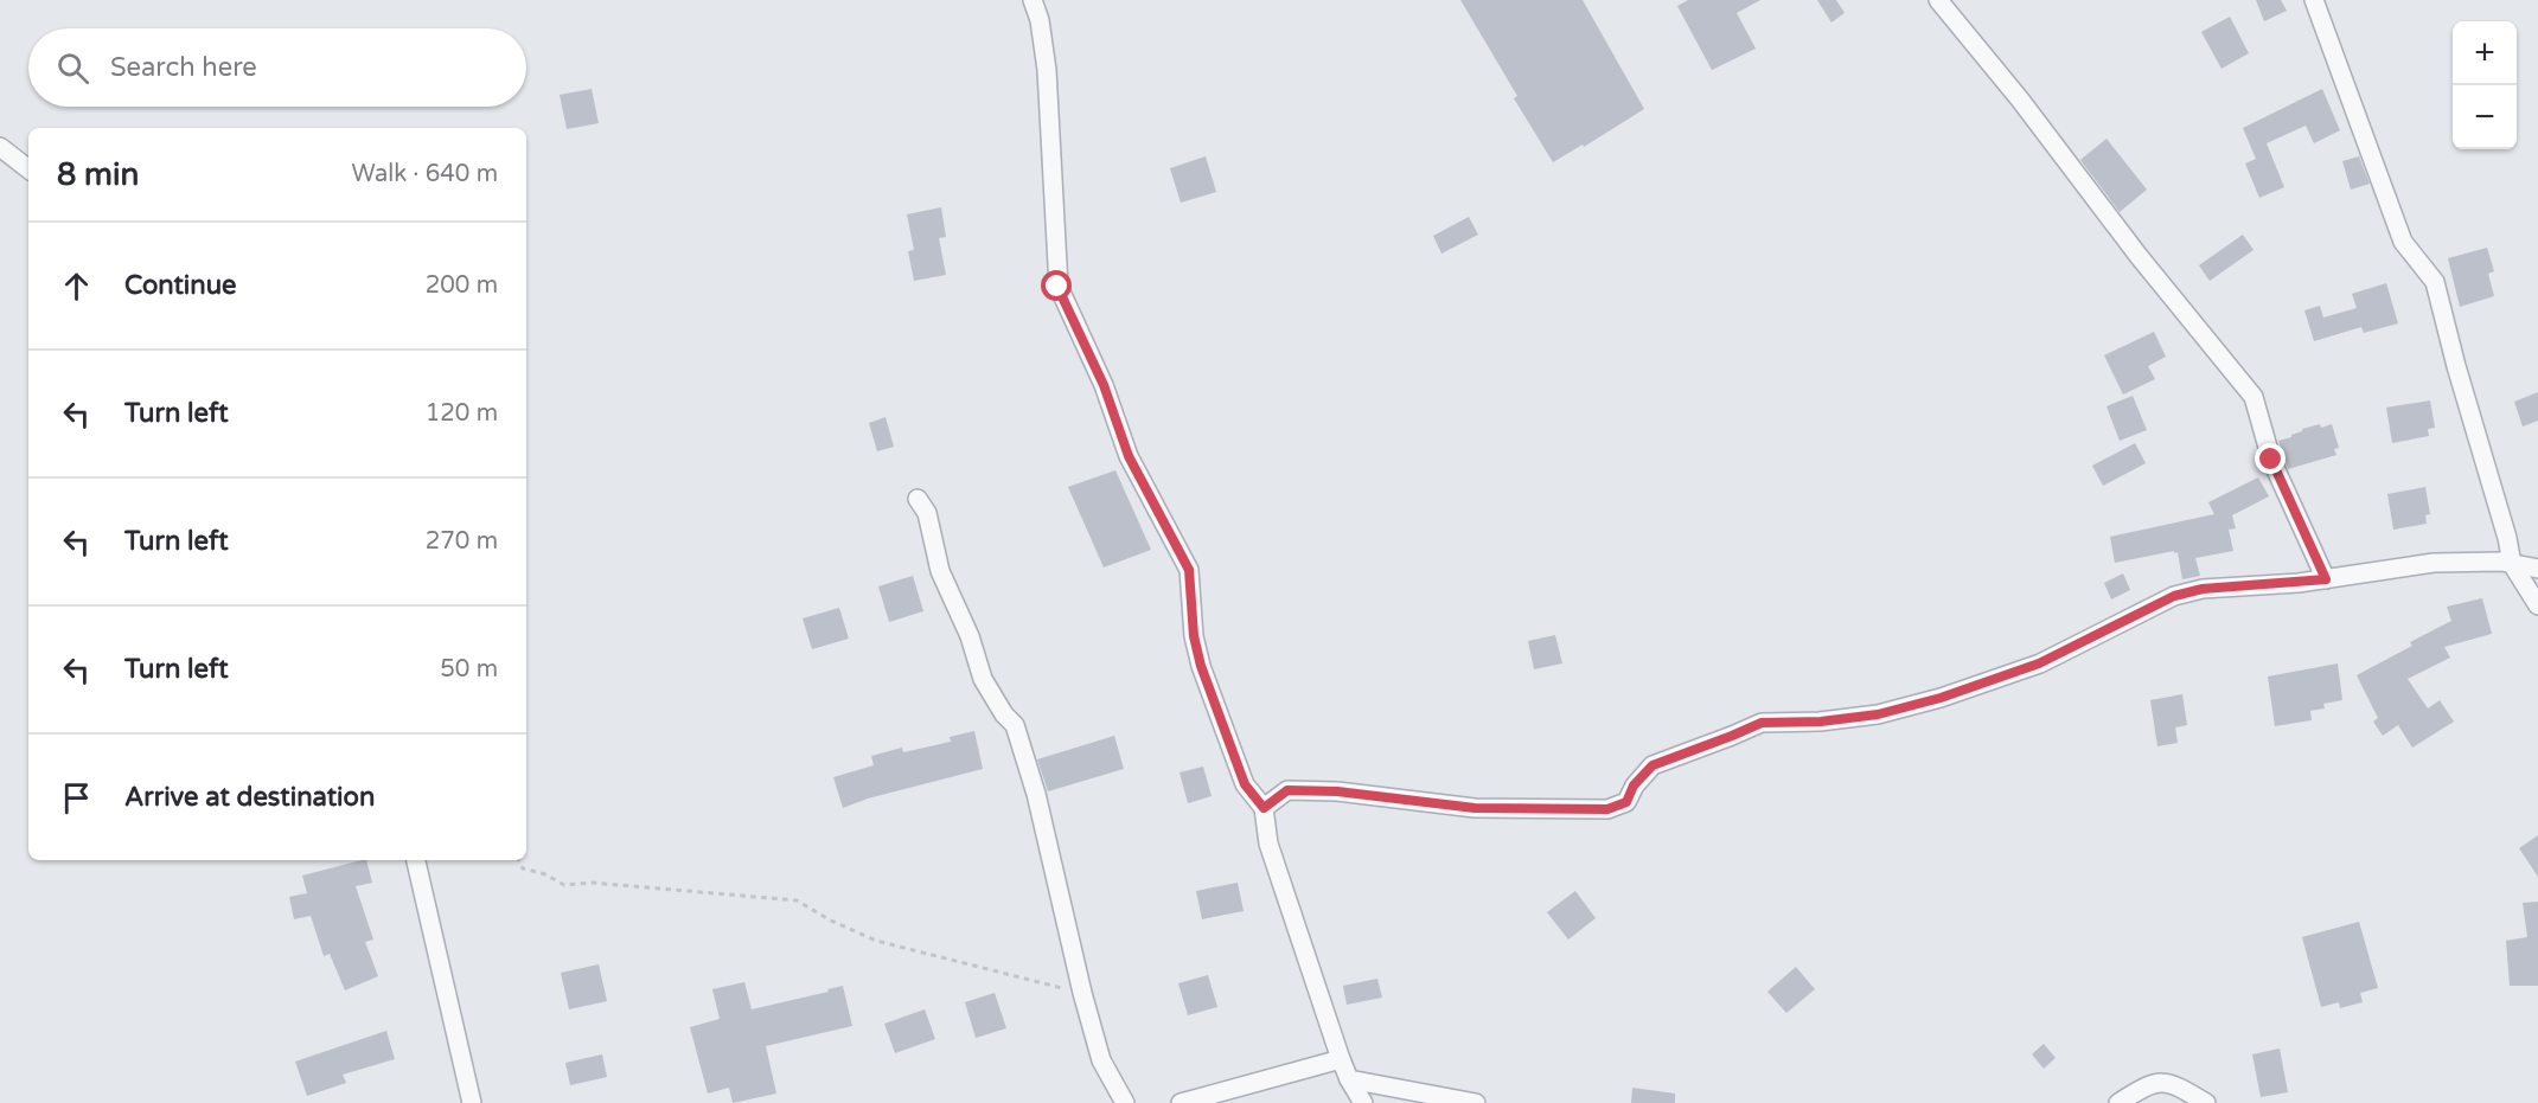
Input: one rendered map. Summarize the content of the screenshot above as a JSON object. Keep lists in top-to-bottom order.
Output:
{
  "page": {
    "map_buttons": ["+", "−"],
    "search": "Search here",
    "heading": ["8 min", "Walk · 640 m"],
    "list": [
      ["Continue", "200 m"],
      ["Turn left", "120 m"],
      ["Turn left", "270 m"],
      ["Turn left", "50 m"],
      "Arrive at destination"
    ]
  }
}
